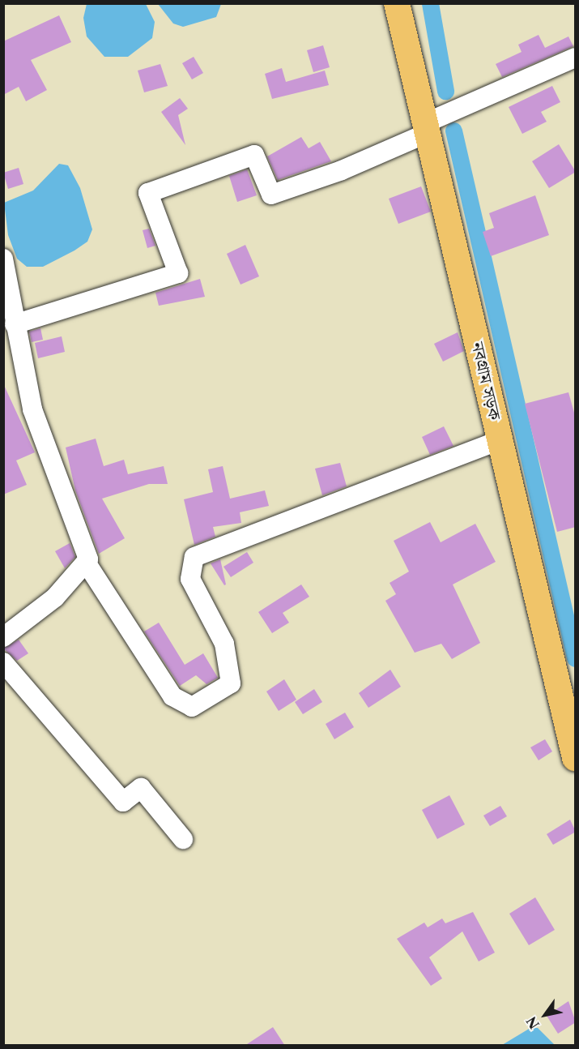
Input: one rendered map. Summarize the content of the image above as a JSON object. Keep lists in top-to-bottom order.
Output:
{
  "streets": {
    "main road": ["নবগ্রাম সড়ক"]
  },
  "north": "bottom left"
}
